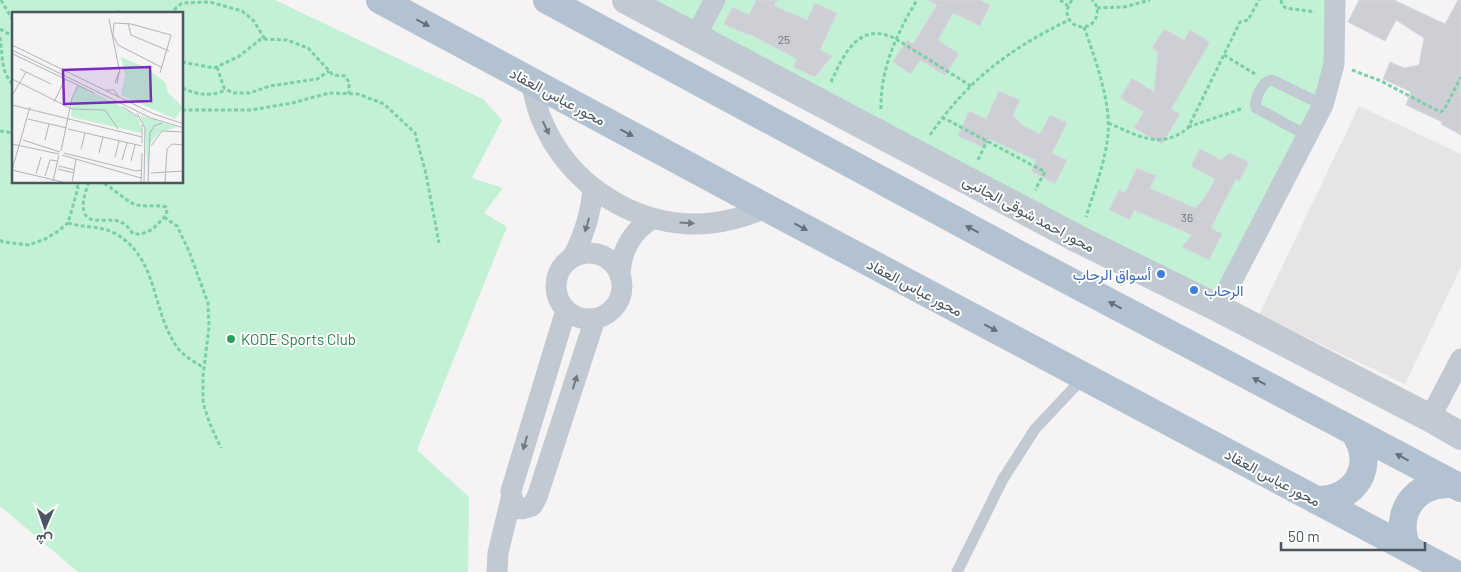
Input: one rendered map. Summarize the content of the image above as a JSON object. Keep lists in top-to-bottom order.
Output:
{
  "streets": {
    "main road": ["محور عباس العقاد"],
    "street": ["محور احمد شوقى الجانبى"]
  },
  "places": ["أسواق الرحاب", "الرحاب", "KODE Sports Club"],
  "house_numbers": ["25", "36"],
  "scale_bar": "50 m",
  "north": "bottom"
}
